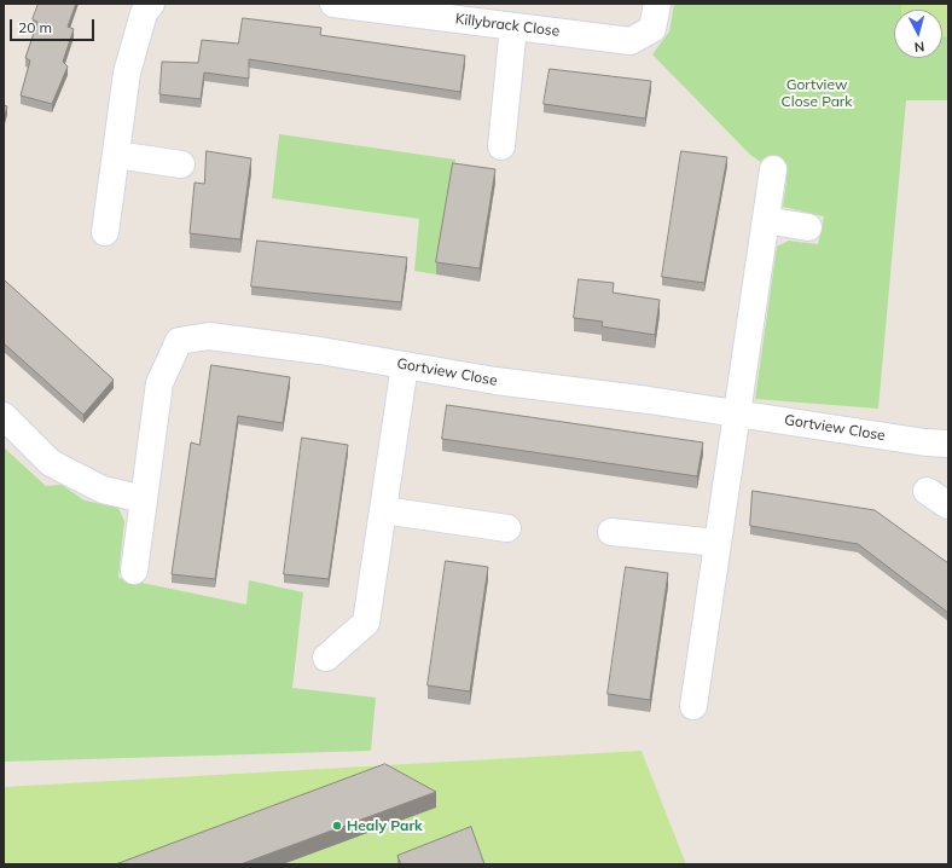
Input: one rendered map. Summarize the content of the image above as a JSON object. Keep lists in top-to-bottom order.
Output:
{
  "streets": {
    "street": ["Killybrack Close", "Gortview Close"]
  },
  "parks": ["Gortview Close Park"],
  "places": ["Healy Park"],
  "scale_bar": "20 m",
  "north": "bottom"
}
